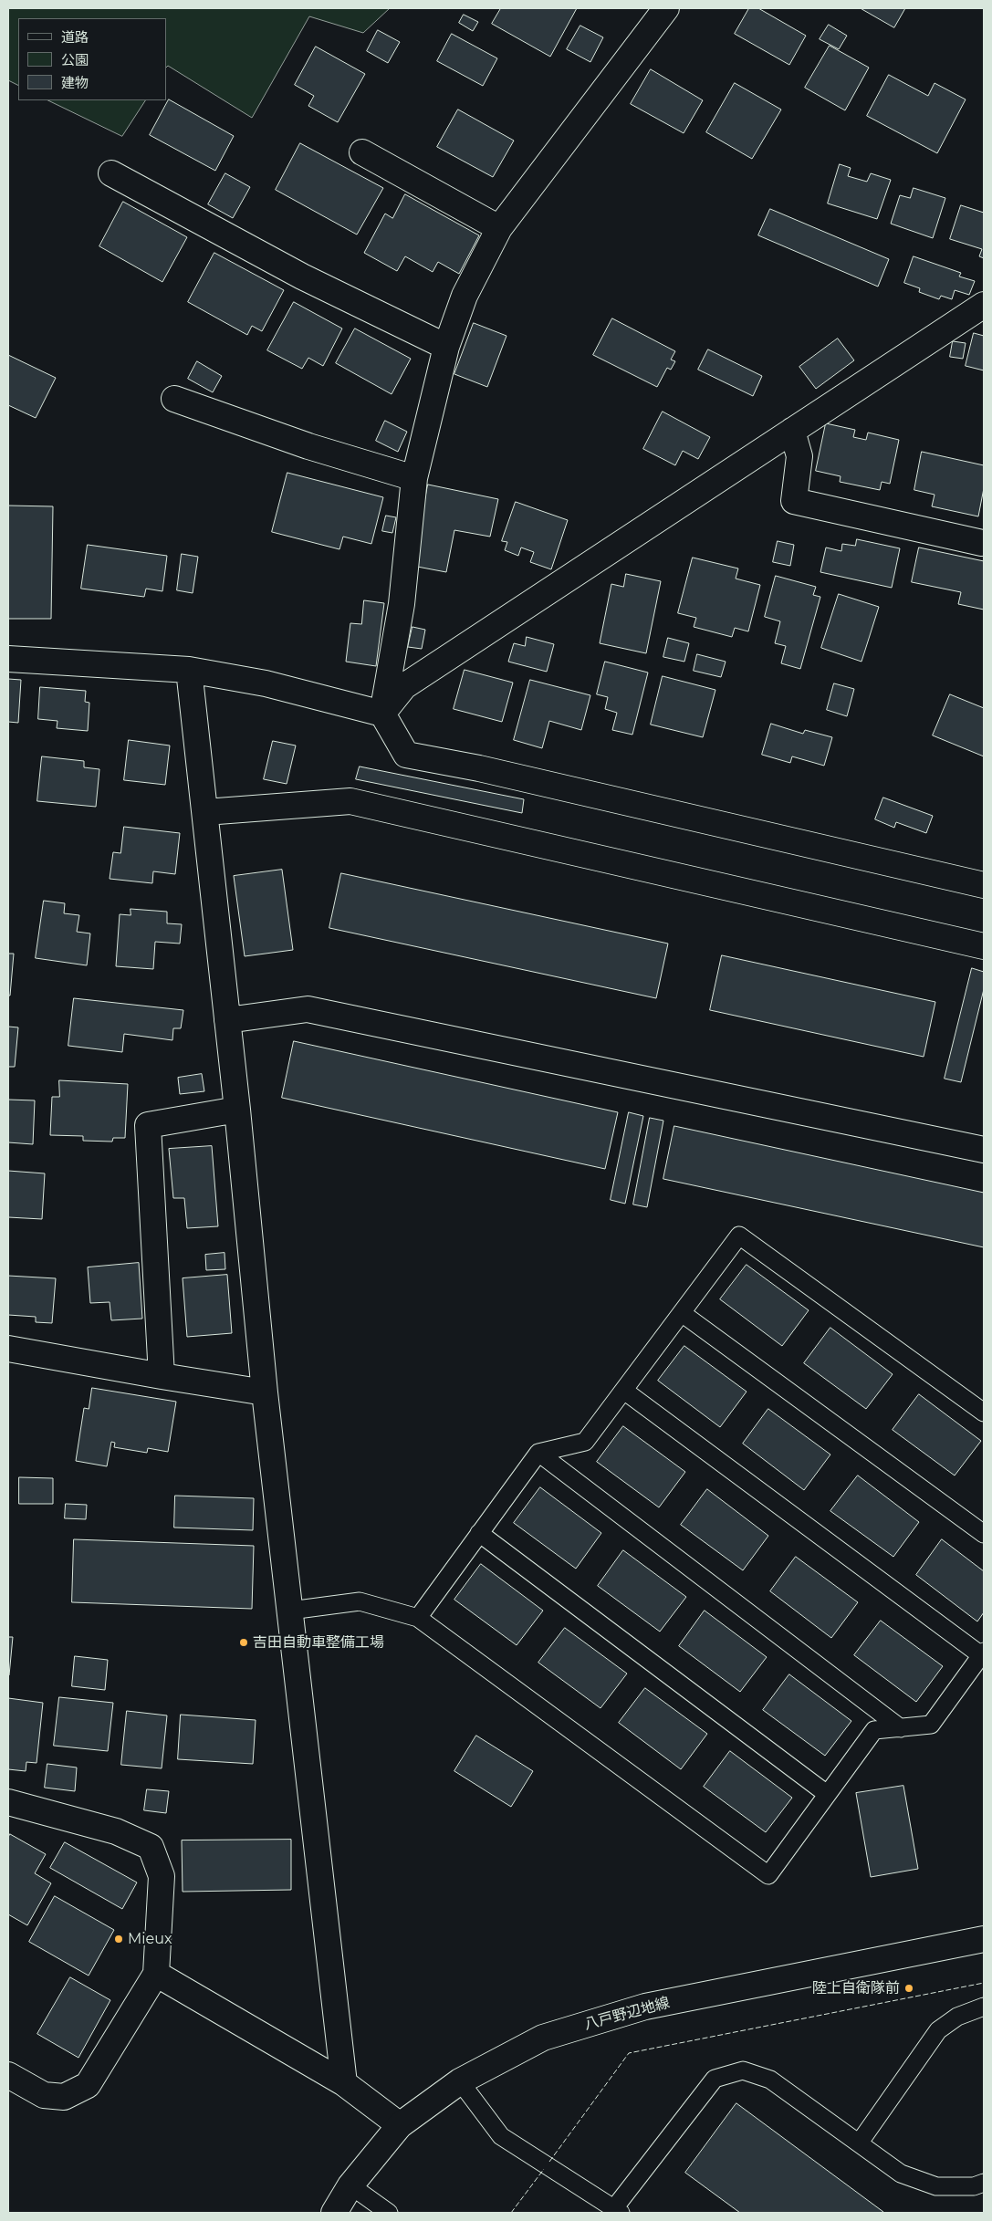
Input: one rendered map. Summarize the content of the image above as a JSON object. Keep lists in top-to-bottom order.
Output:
{
  "streets": {
    "street": ["八戸野辺地線"]
  },
  "places": ["吉田自動車整備工場", "Mieux", "陸上自衛隊前"],
  "legend": ["道路", "公園", "建物"]
}
